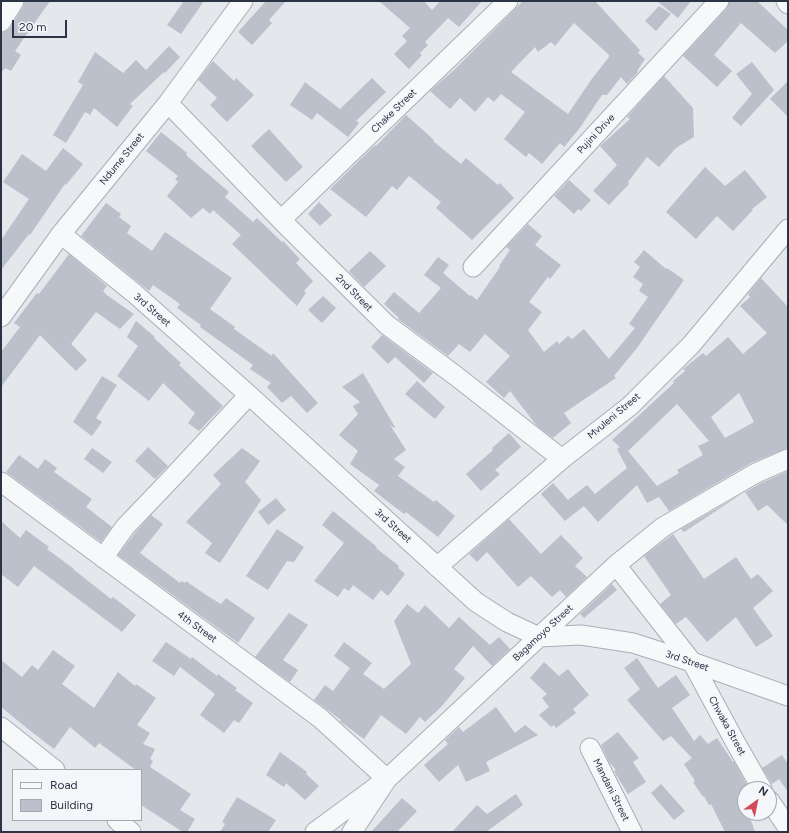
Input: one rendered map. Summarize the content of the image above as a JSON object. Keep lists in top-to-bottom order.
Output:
{
  "streets": {
    "street": [
      "Chake Street",
      "Pujini Drive",
      "Ndume Street",
      "2nd Street",
      "3rd Street",
      "Mvuleni Street",
      "4th Street",
      "Bagamoyo Street",
      "Chwaka Street",
      "Mandani Street"
    ]
  },
  "crossings": [
    ["Chake Street", "2nd Street"],
    ["Ndume Street", "2nd Street"],
    ["Ndume Street", "3rd Street"],
    ["2nd Street", "Mvuleni Street"],
    ["3rd Street", "Mvuleni Street"],
    ["3rd Street", "Bagamoyo Street"],
    ["3rd Street", "Chwaka Street"],
    ["4th Street", "Bagamoyo Street"],
    ["Bagamoyo Street", "Chwaka Street"]
  ],
  "legend": ["Road", "Building"],
  "scale_bar": "20 m",
  "north": "top right"
}
